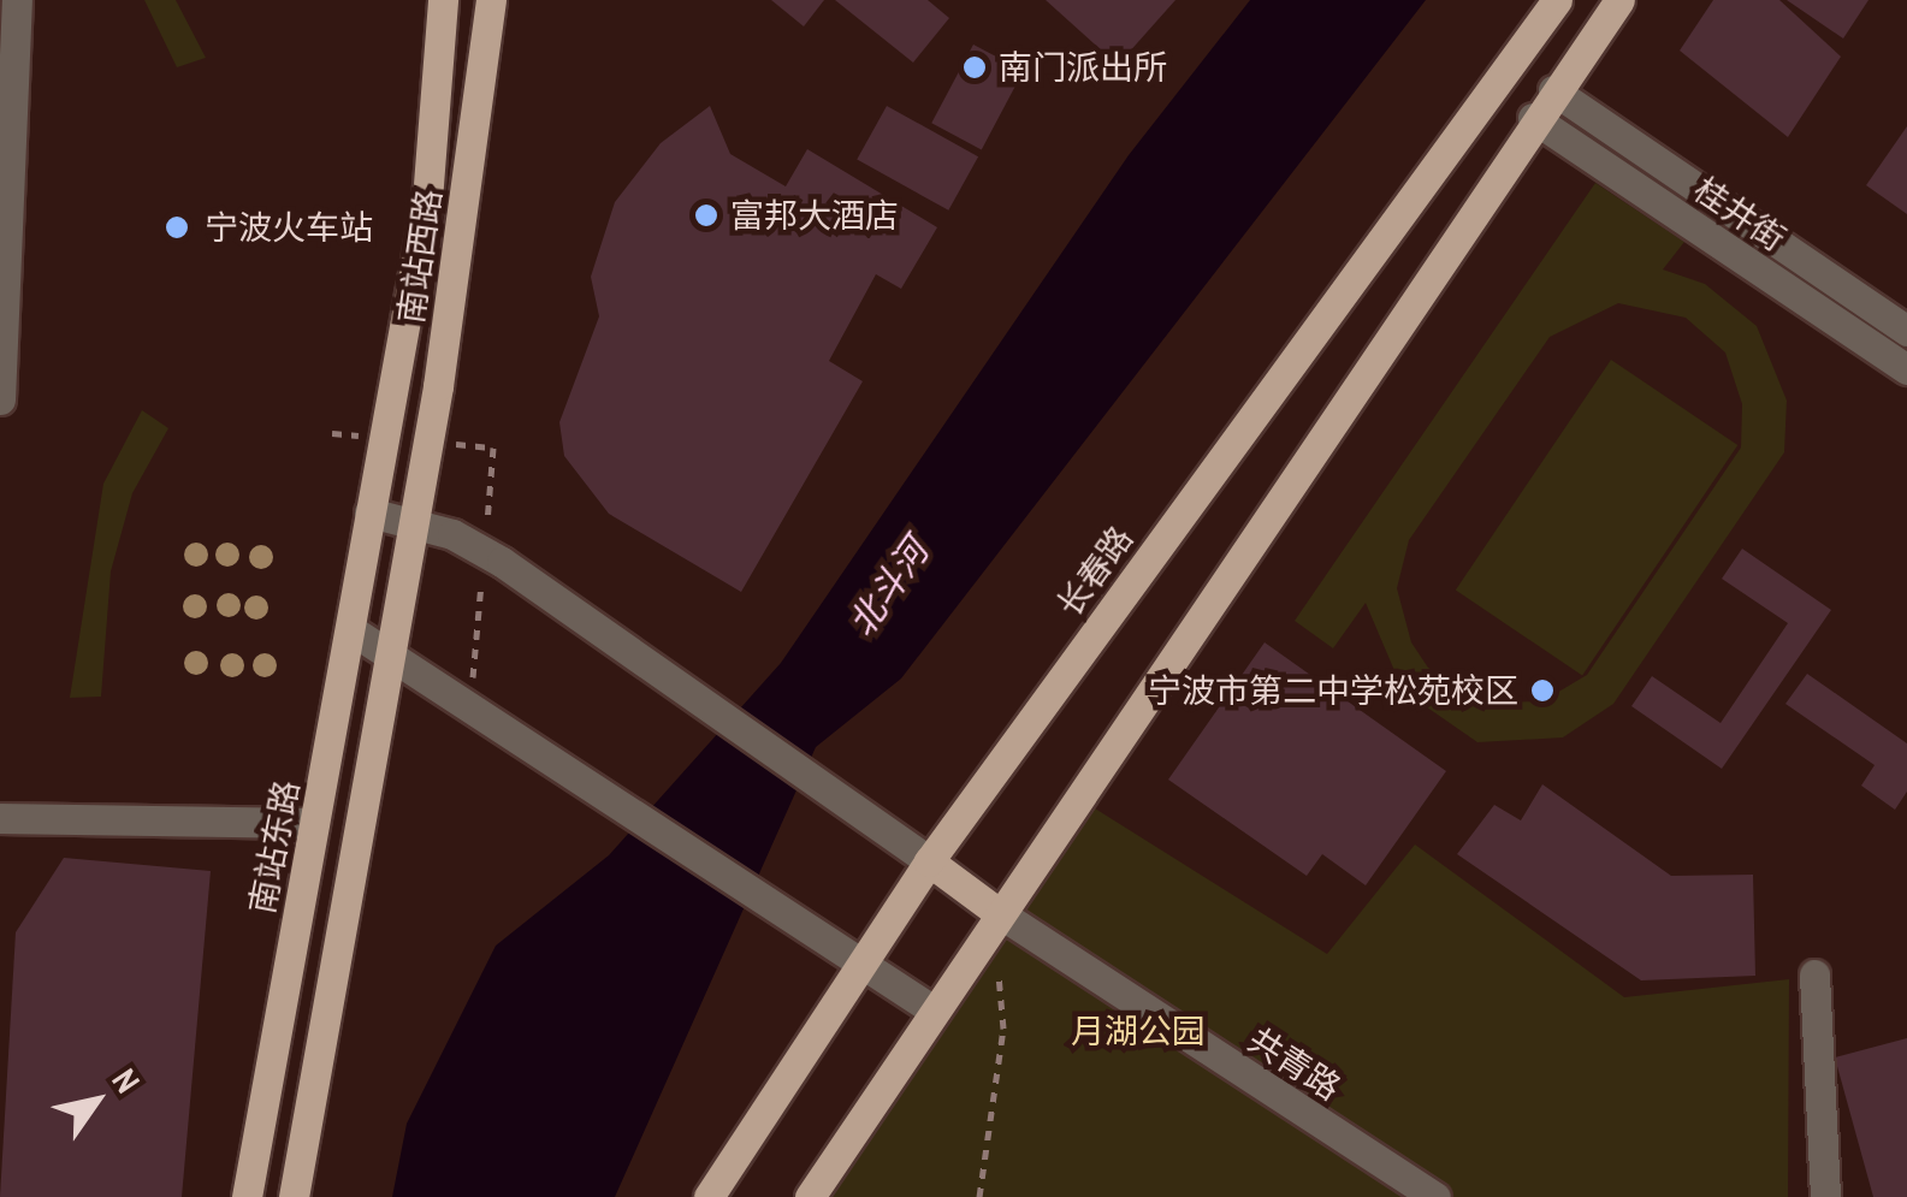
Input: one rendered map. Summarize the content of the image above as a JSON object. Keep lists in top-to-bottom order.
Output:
{
  "streets": {
    "main road": ["南站西路", "长春路", "南站东路"],
    "street": ["桂井街", "共青路"]
  },
  "crossings": [
    ["南站西路", "南站东路"]
  ],
  "water": ["北斗河"],
  "parks": ["月湖公园"],
  "places": [
    "南门派出所",
    "富邦大酒店",
    "宁波火车站",
    "宁波市第二中学松苑校区"
  ],
  "north": "top right"
}
